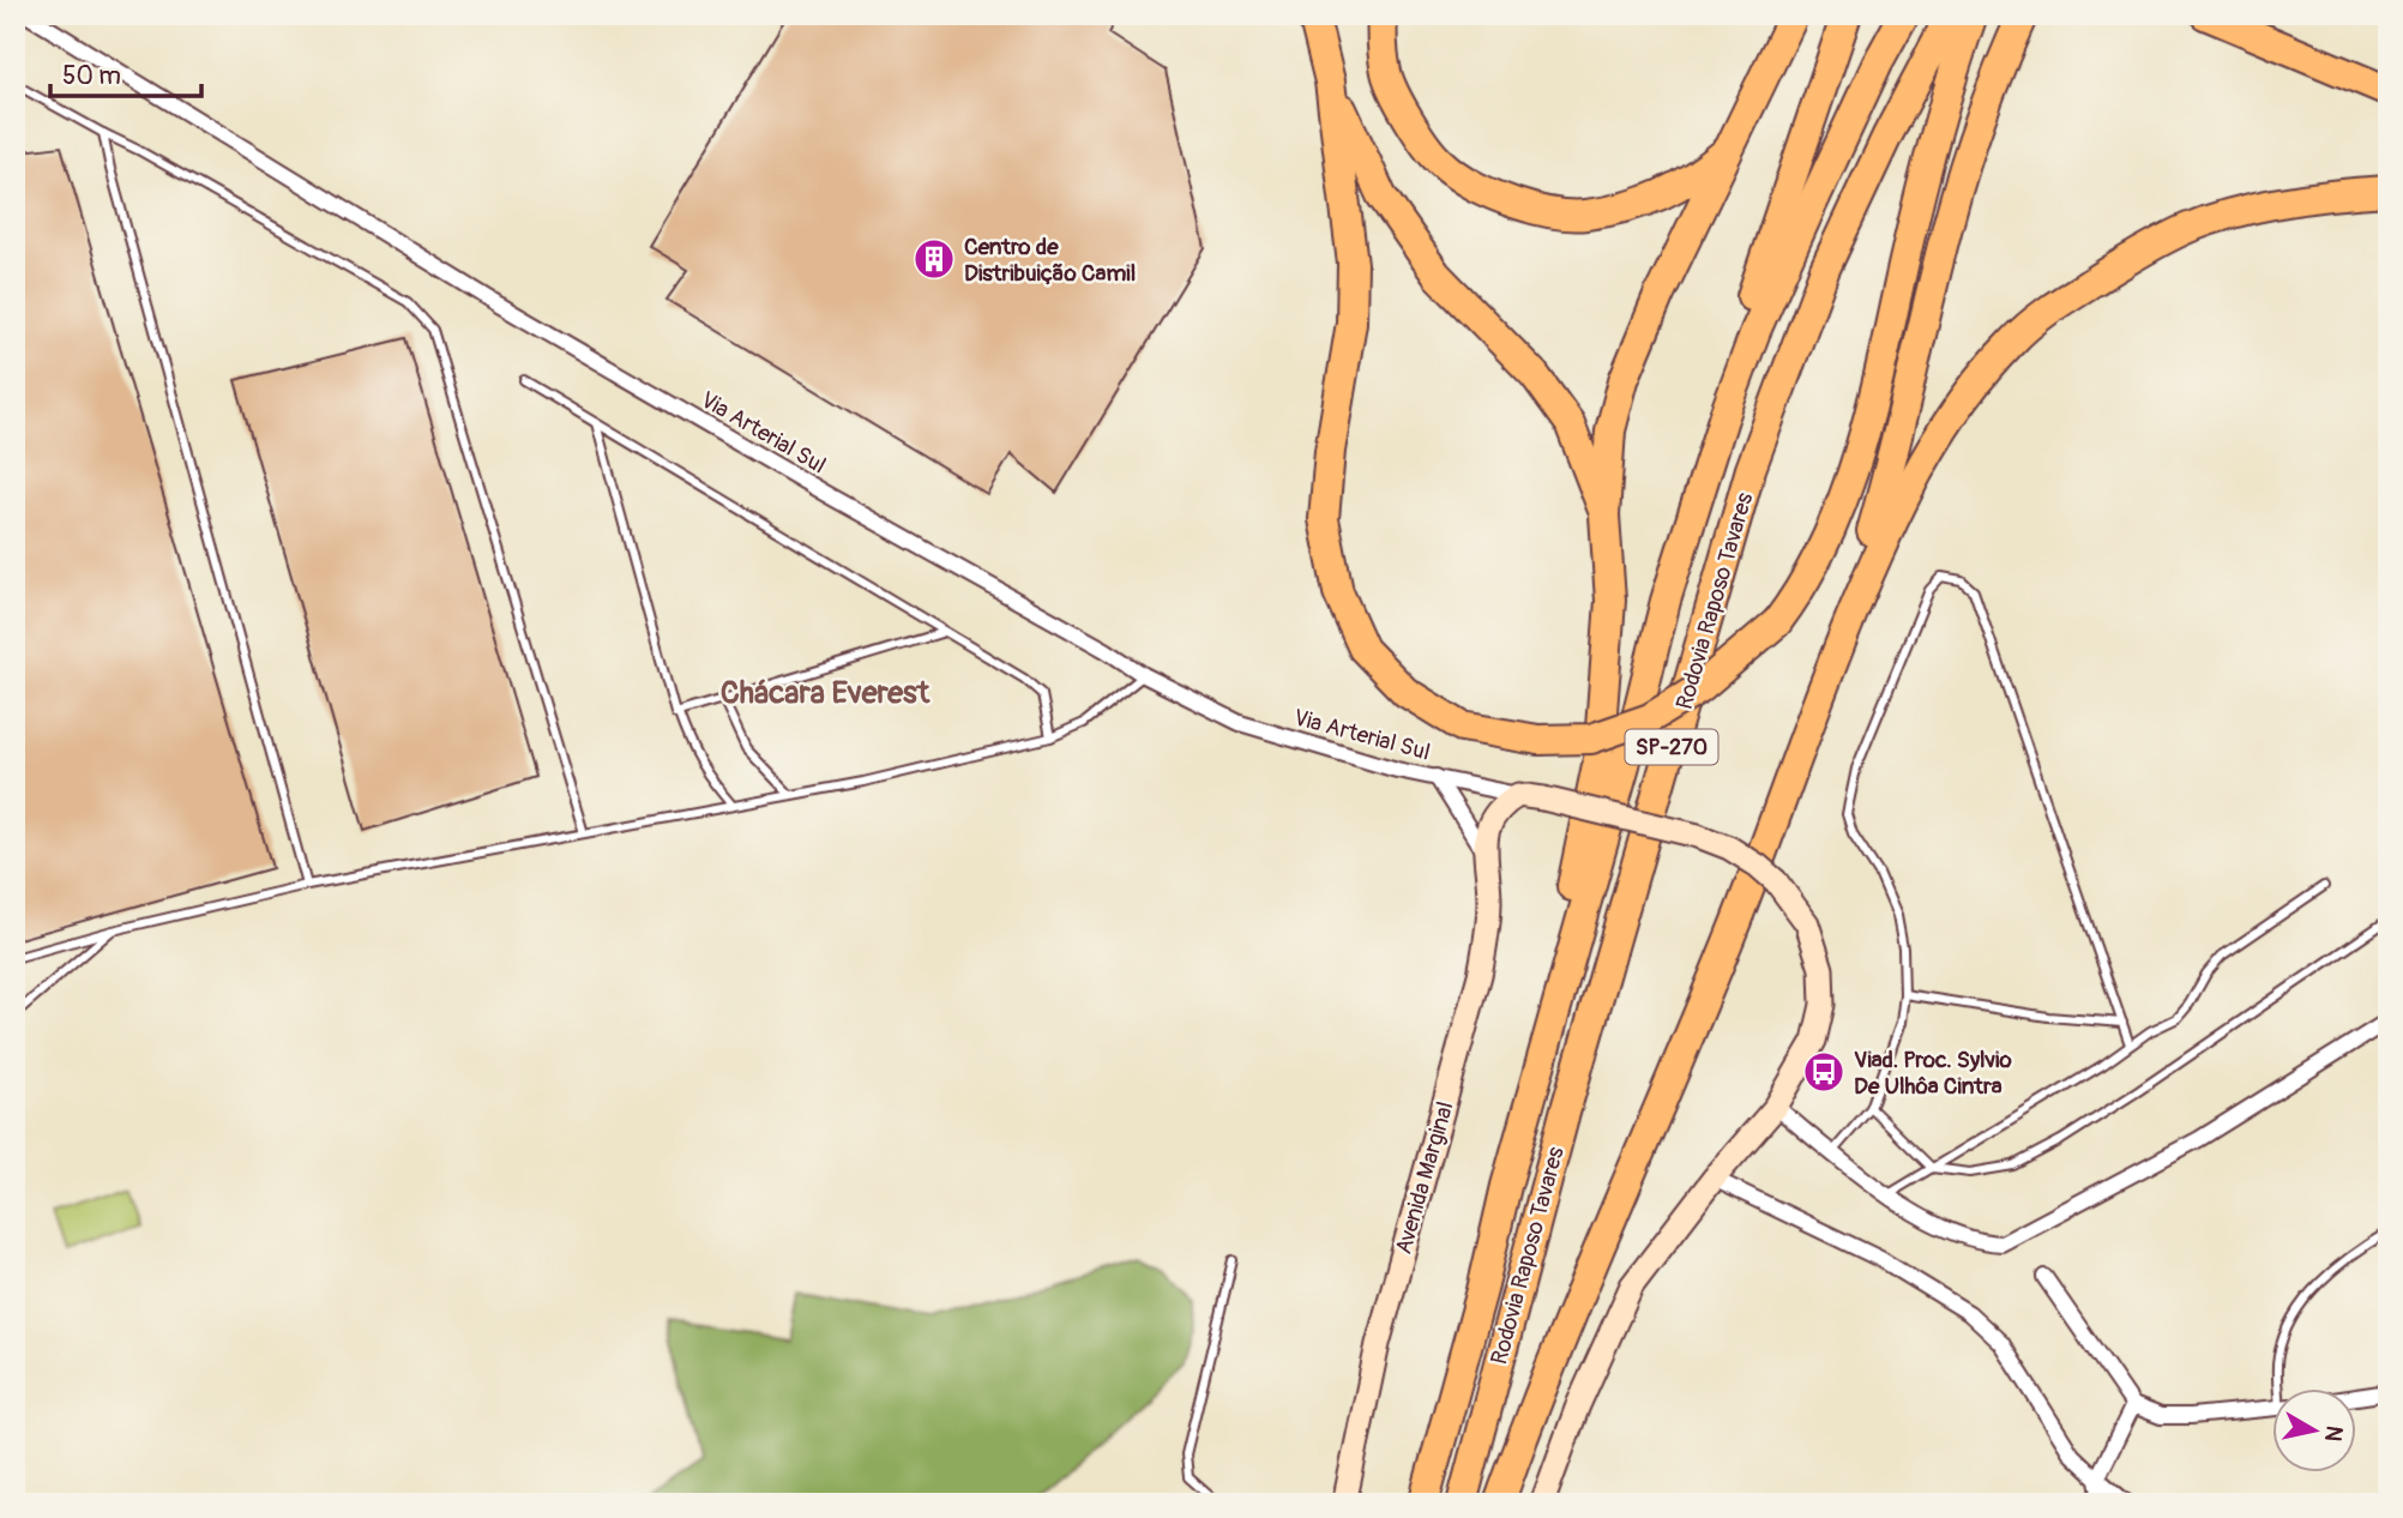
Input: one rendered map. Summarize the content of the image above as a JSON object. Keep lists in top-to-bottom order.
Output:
{
  "streets": {
    "highway": ["Rodovia Raposo Tavares", "SP-270"],
    "main road": ["Avenida Marginal"],
    "street": ["Via Arterial Sul"]
  },
  "crossings": [
    ["Via Arterial Sul", "Avenida Marginal"]
  ],
  "districts": ["Chácara Everest"],
  "places": {
    "building": ["Centro de Distribuição Camil"],
    "bus stop": ["Viad. Proc. Sylvio De Ulhôa Cintra"]
  },
  "scale_bar": "50 m",
  "north": "right"
}
